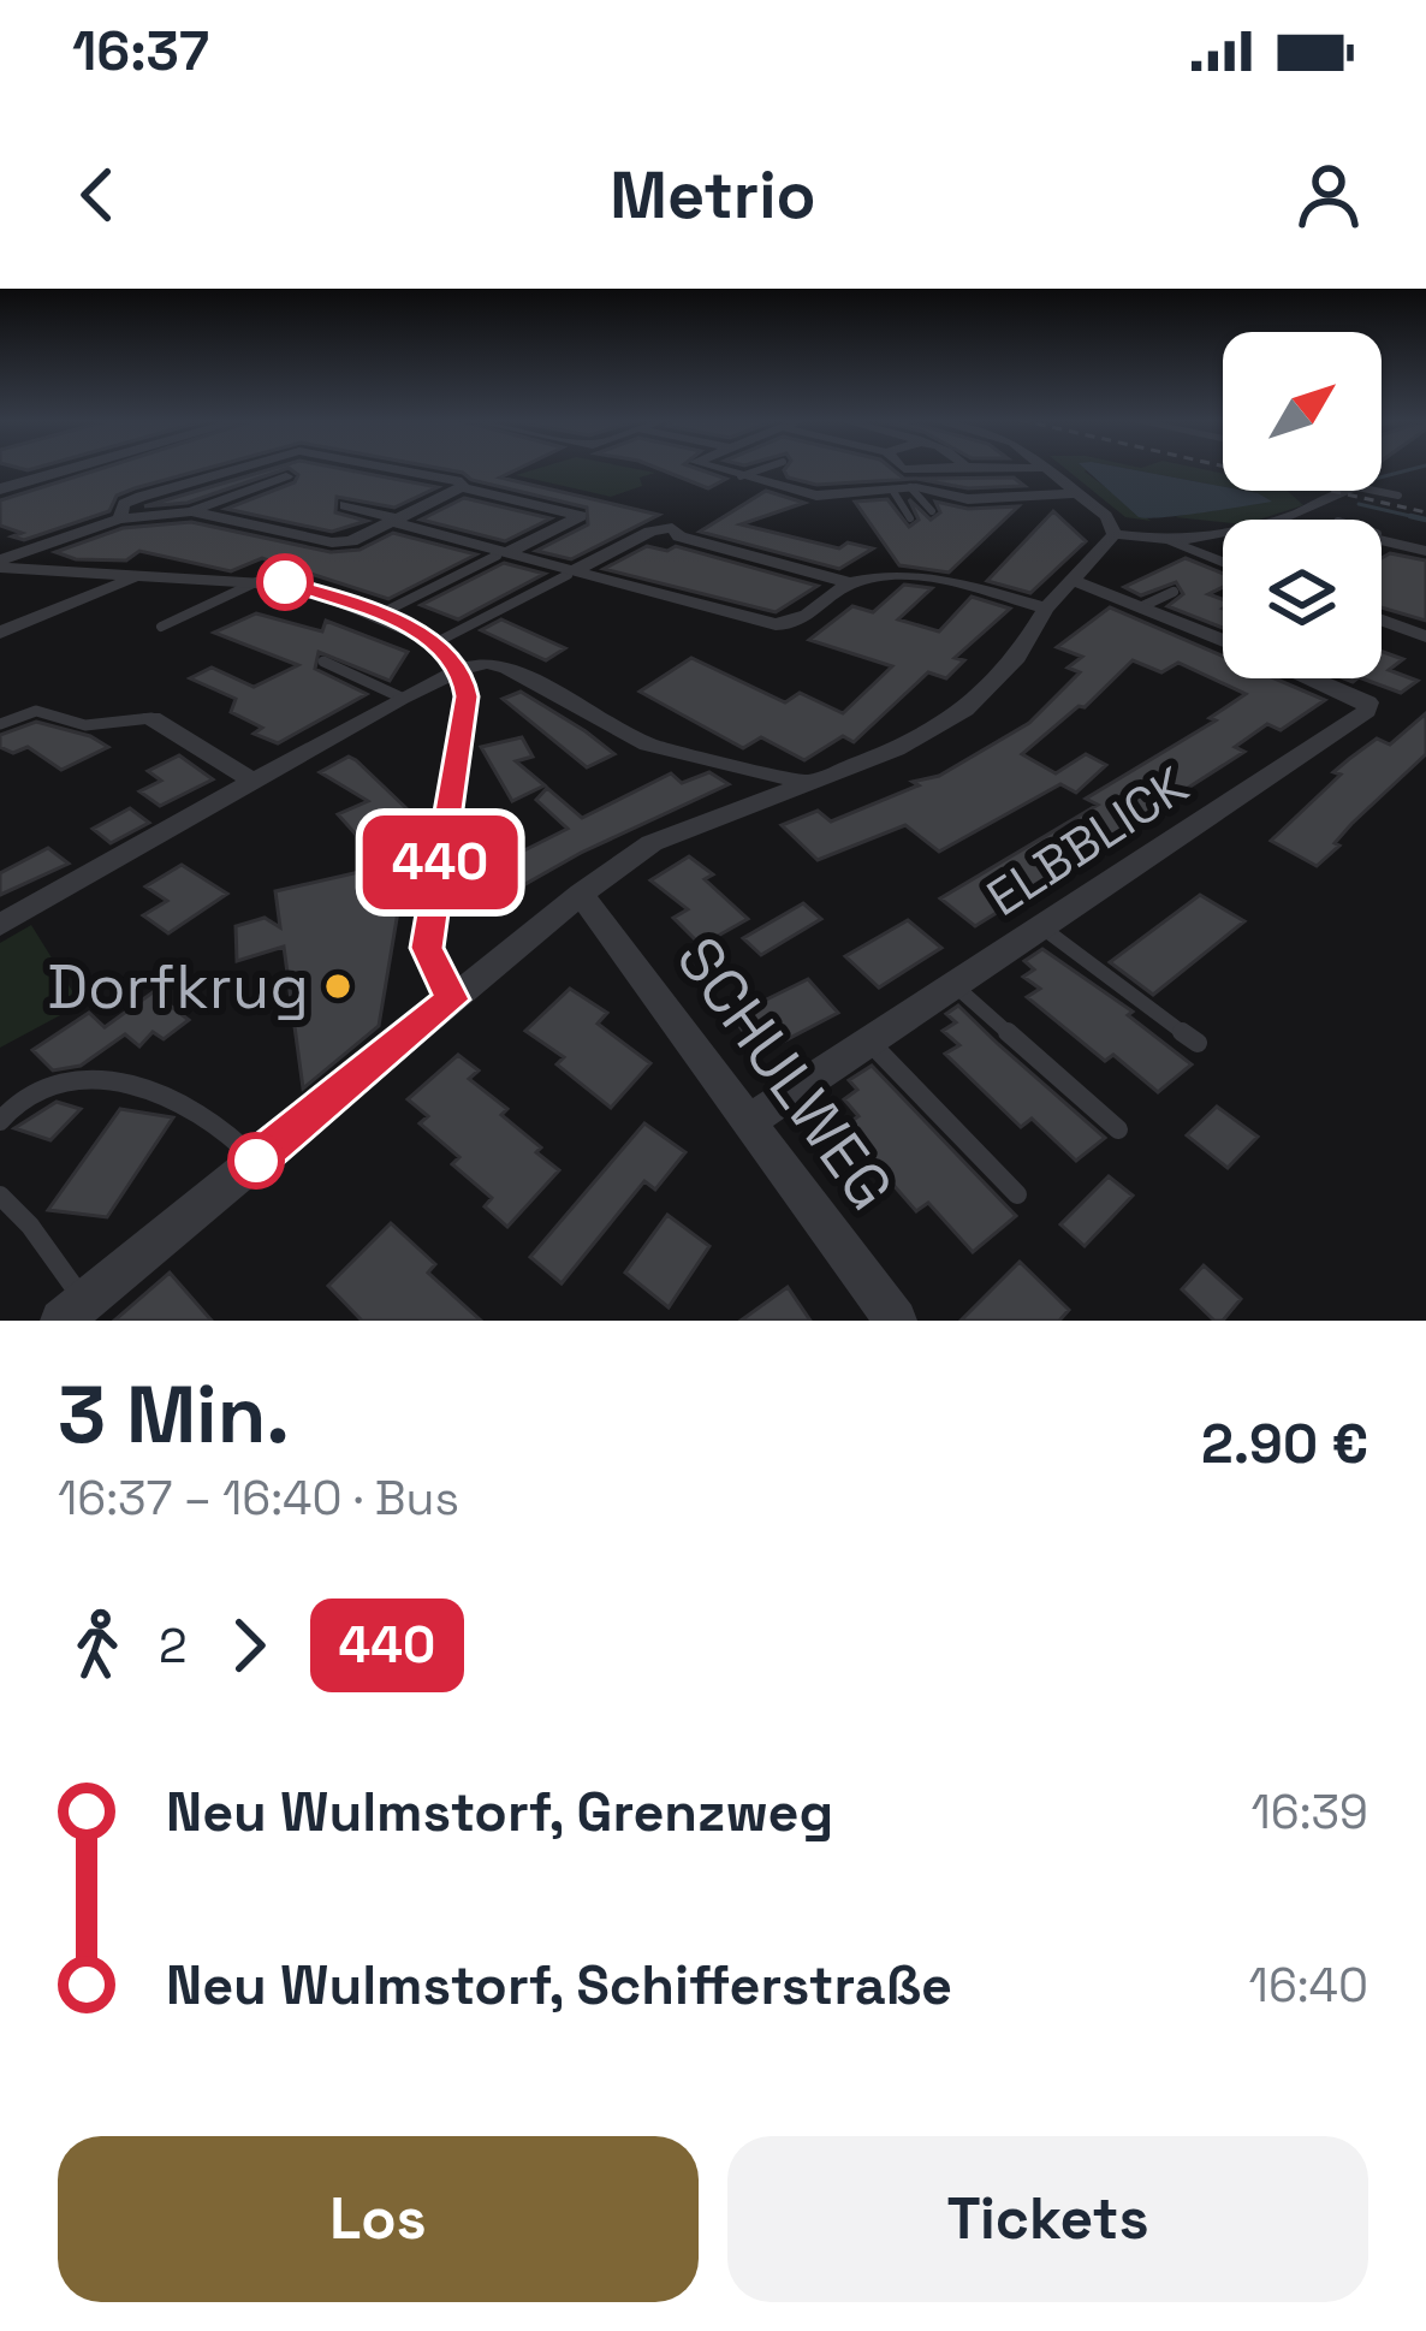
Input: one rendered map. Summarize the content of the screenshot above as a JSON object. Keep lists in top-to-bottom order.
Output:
{
  "streets": {
    "street": ["ELBBLICK", "SCHULWEG"]
  },
  "crossings": [
    ["ELBBLICK", "SCHULWEG"]
  ],
  "places": ["Dorfkrug"],
  "lines": ["bus line 440"],
  "north": "top right",
  "page": {
    "status": "16:37",
    "header": "Metrio",
    "on_map": "440",
    "heading": ["3 Min.", "16:37 – 16:40 · Bus", "2.90 €"],
    "legs": ["2", "440"],
    "list": [
      {
        "name": "Neu Wulmstorf, Grenzweg",
        "value": "16:39"
      },
      {
        "name": "Neu Wulmstorf, Schifferstraße",
        "value": "16:40"
      }
    ],
    "buttons": ["Los", "Tickets"]
  }
}
